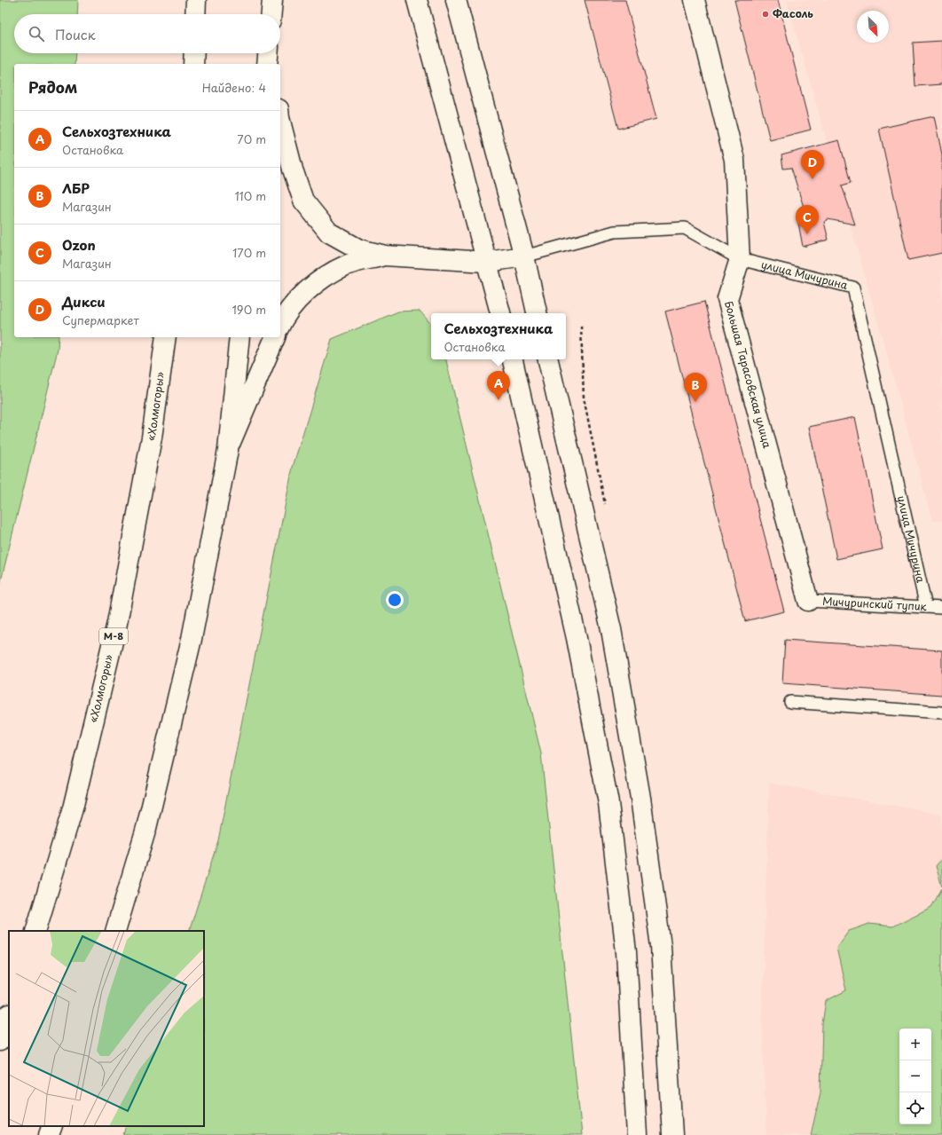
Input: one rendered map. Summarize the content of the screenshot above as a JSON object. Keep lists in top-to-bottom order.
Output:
{
  "streets": {
    "main road": ["Большая Тарасовская улица", "«Холмогоры»", "М-8"],
    "lane": ["улица Мичурина", "Мичуринский тупик"]
  },
  "crossings": [
    ["улица Мичурина", "Большая Тарасовская улица"],
    ["улица Мичурина", "Мичуринский тупик"],
    ["Большая Тарасовская улица", "Мичуринский тупик"]
  ],
  "places": ["Фасоль"],
  "north": "bottom right",
  "page": {
    "search": "Поиск",
    "heading": ["Рядом", "Найдено: 4"],
    "list": [
      {
        "mark": "A",
        "name": "Сельхозтехника",
        "note": "Остановка",
        "value": "70 m"
      },
      {
        "mark": "B",
        "name": "ЛБР",
        "note": "Магазин",
        "value": "110 m"
      },
      {
        "mark": "C",
        "name": "Ozon",
        "note": "Магазин",
        "value": "170 m"
      },
      {
        "mark": "D",
        "name": "Дикси",
        "note": "Супермаркет",
        "value": "190 m"
      }
    ],
    "pins": [
      "D",
      "C",
      "A",
      "B"
    ],
    "popup": ["Сельхозтехника", "Остановка"],
    "map_buttons": ["+", "−"]
  }
}
